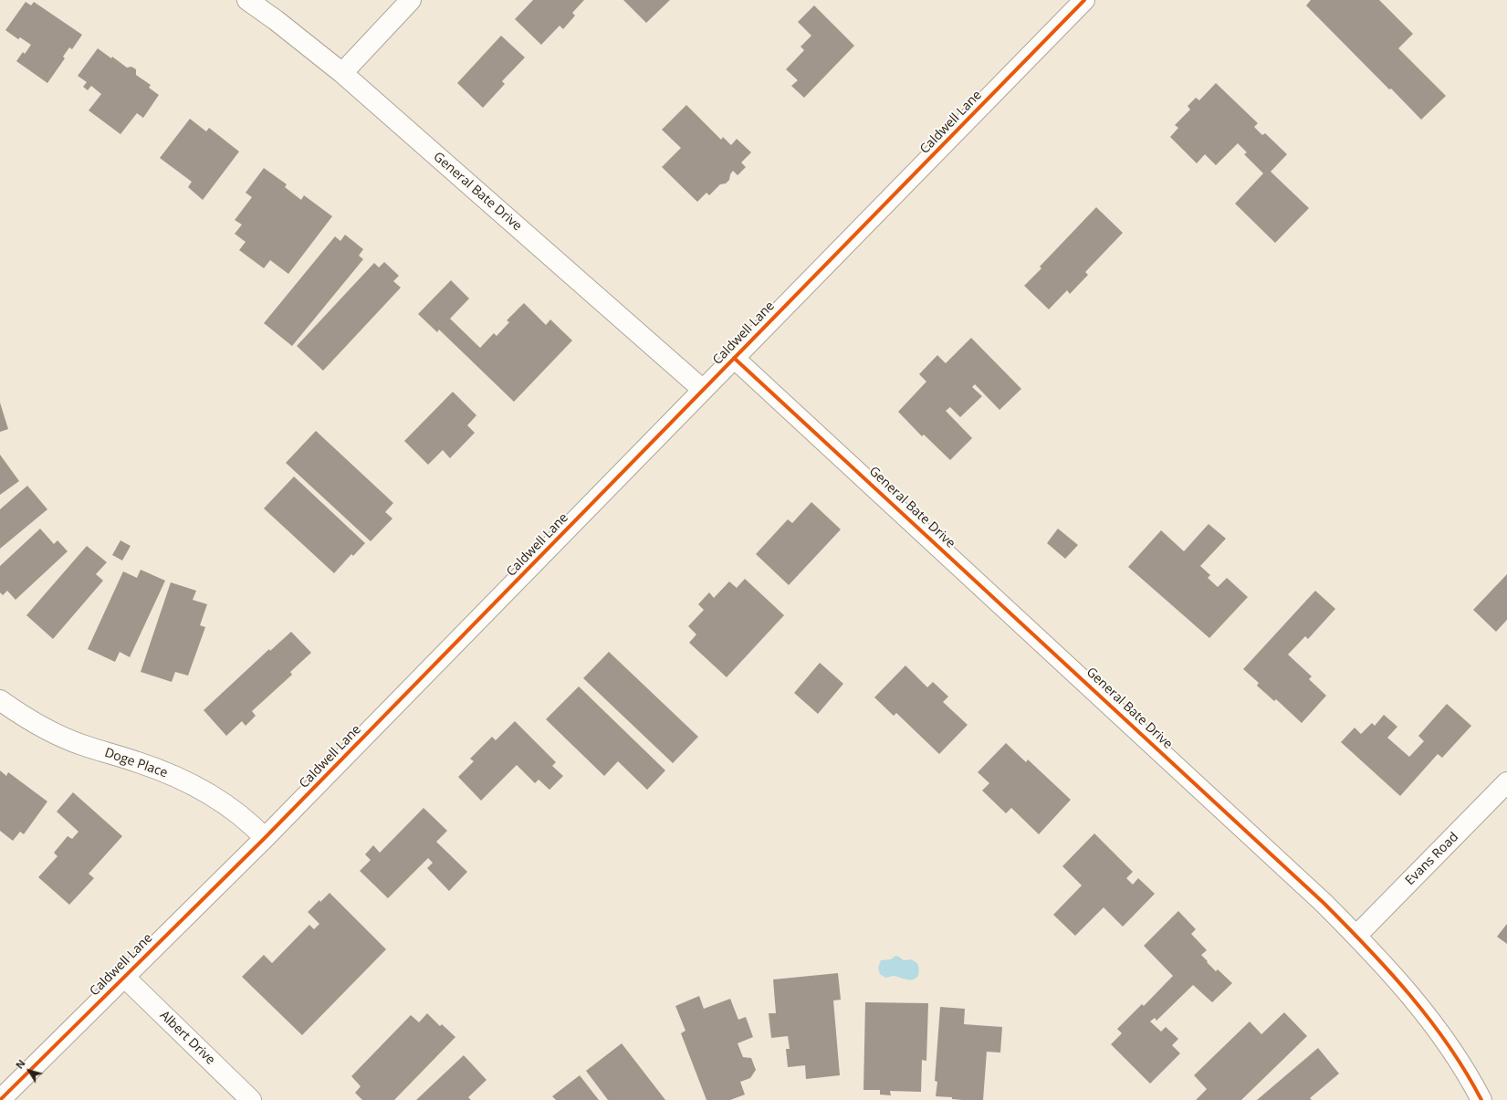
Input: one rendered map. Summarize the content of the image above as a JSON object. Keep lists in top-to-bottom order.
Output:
{
  "streets": {
    "street": [
      "Caldwell Lane",
      "General Bate Drive",
      "Doge Place",
      "Evans Road",
      "Albert Drive"
    ]
  },
  "crossings": [
    ["Caldwell Lane", "General Bate Drive"],
    ["Caldwell Lane", "Doge Place"],
    ["Caldwell Lane", "Albert Drive"],
    ["General Bate Drive", "Evans Road"]
  ],
  "north": "top left"
}
